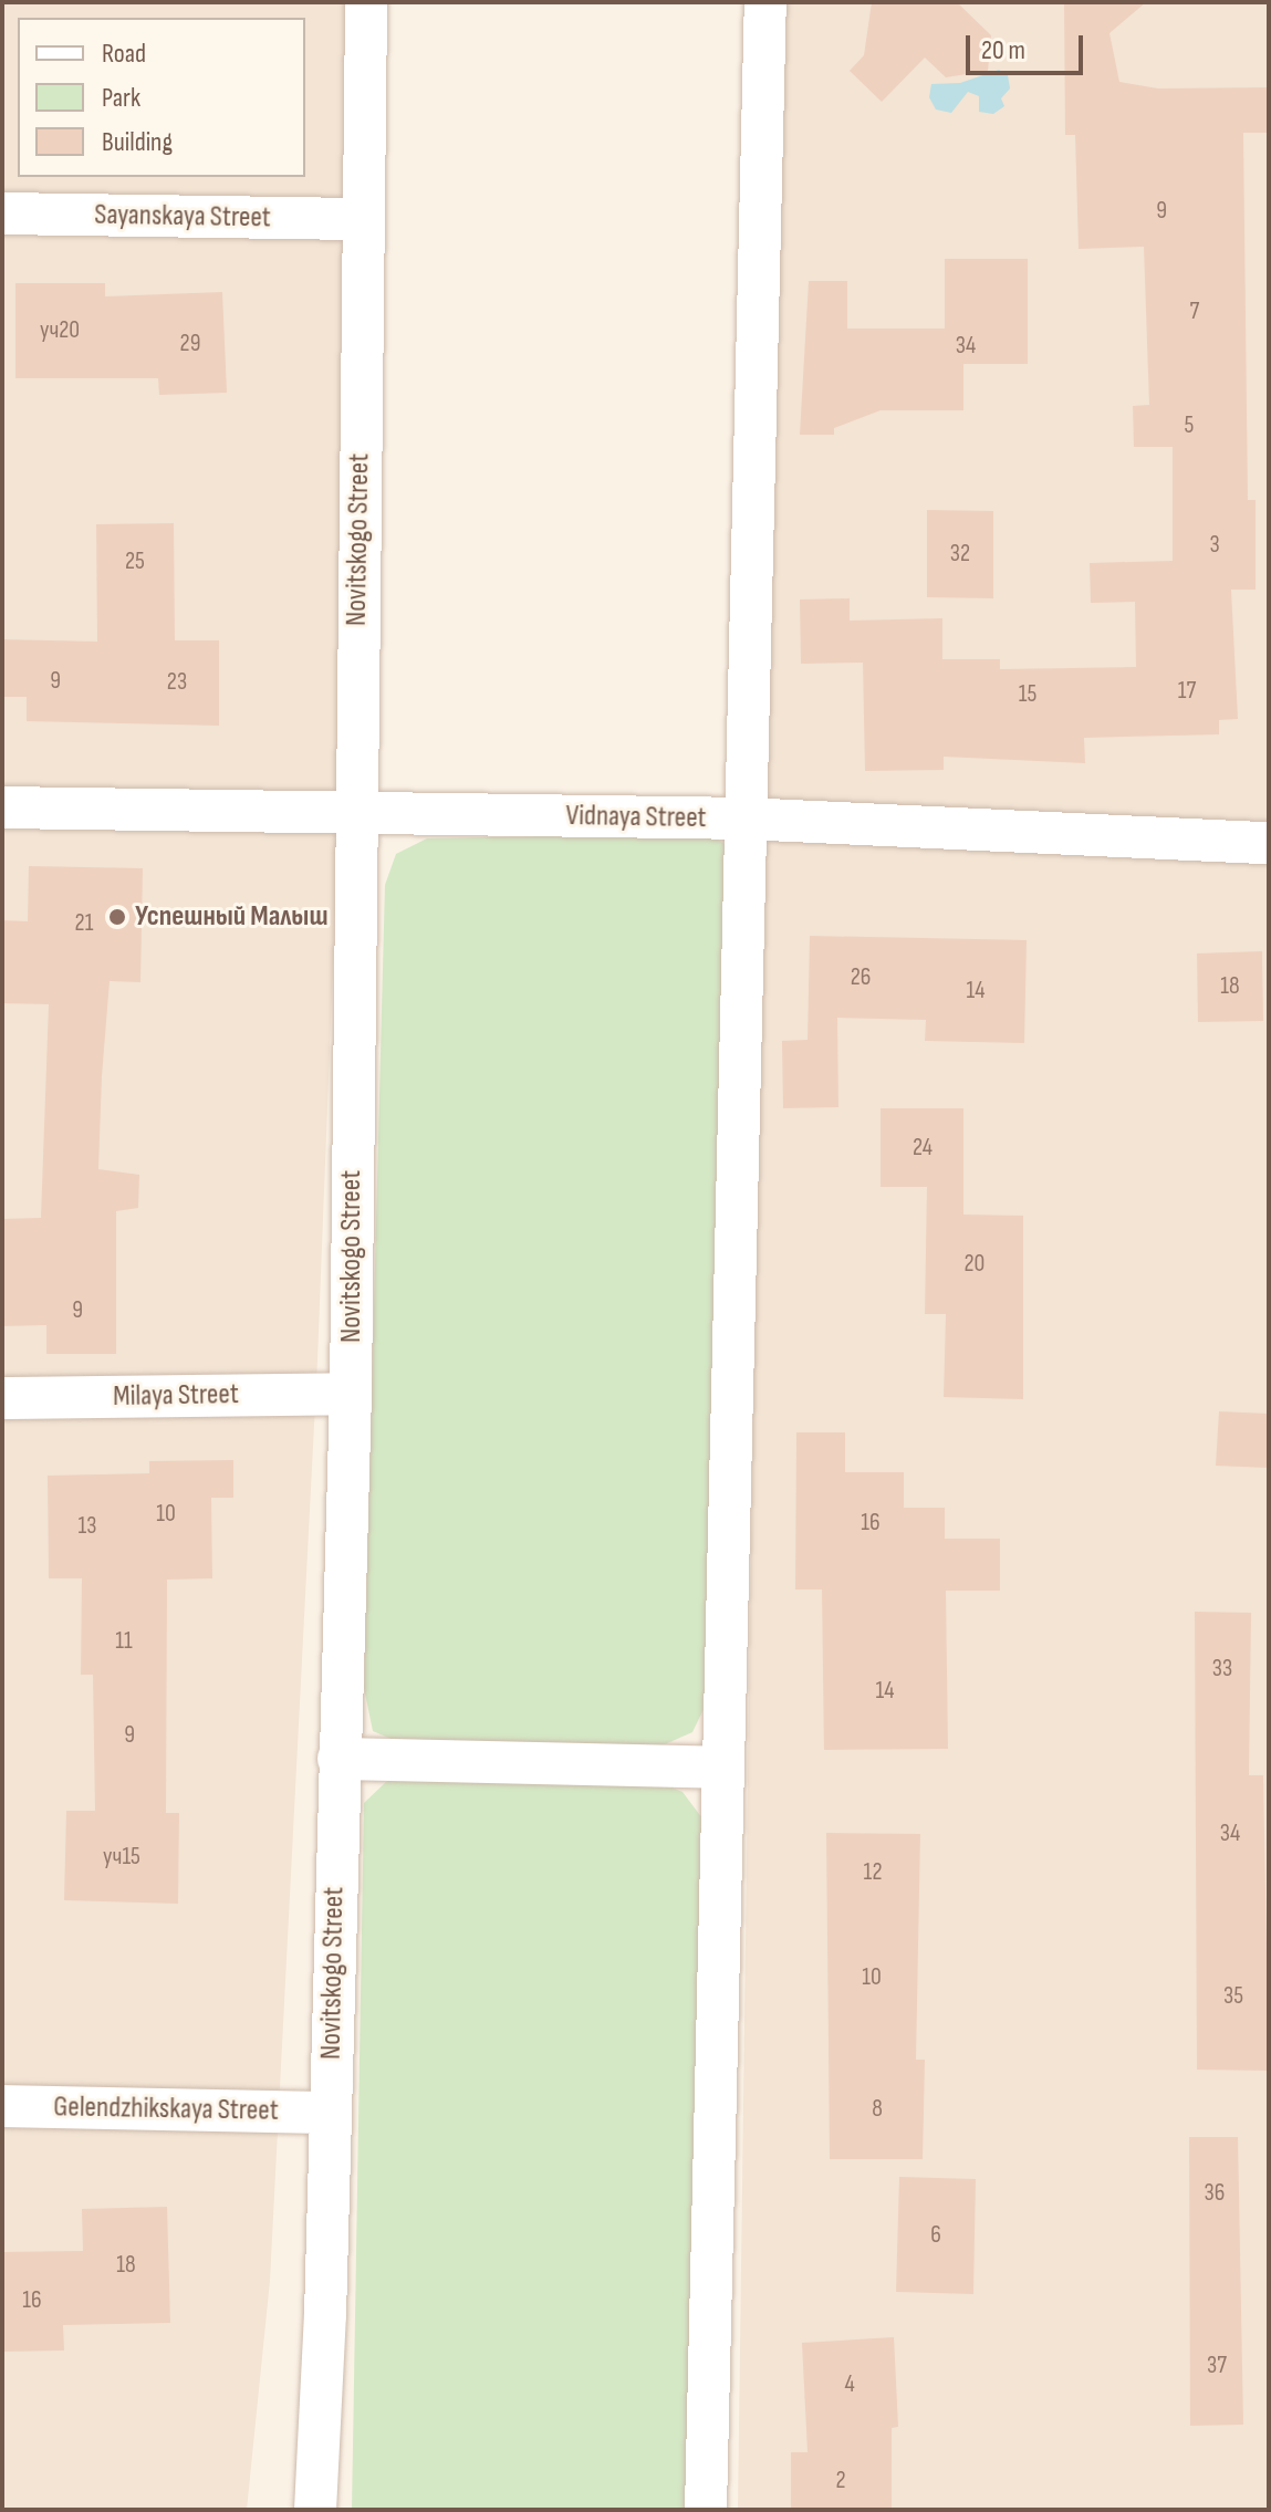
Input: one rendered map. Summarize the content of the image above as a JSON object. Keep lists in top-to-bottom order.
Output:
{
  "streets": {
    "street": [
      "Sayanskaya Street",
      "Novitskogo Street",
      "Vidnaya Street",
      "Milaya Street",
      "Gelendzhikskaya Street"
    ]
  },
  "crossings": [
    ["Sayanskaya Street", "Novitskogo Street"],
    ["Novitskogo Street", "Vidnaya Street"],
    ["Novitskogo Street", "Milaya Street"],
    ["Novitskogo Street", "Gelendzhikskaya Street"]
  ],
  "places": ["Успешный Малыш"],
  "house_numbers": [
    "9",
    "7",
    "уч20",
    "29",
    "34",
    "5",
    "3",
    "32",
    "25",
    "9",
    "23",
    "17",
    "15",
    "21",
    "26",
    "18",
    "14",
    "24",
    "20",
    "9",
    "10",
    "16",
    "13",
    "11",
    "33",
    "14",
    "9",
    "34",
    "уч15",
    "12",
    "10",
    "35",
    "8",
    "36",
    "6",
    "18",
    "16",
    "37",
    "4",
    "2"
  ],
  "legend": ["Road", "Park", "Building"],
  "scale_bar": "20 m"
}
